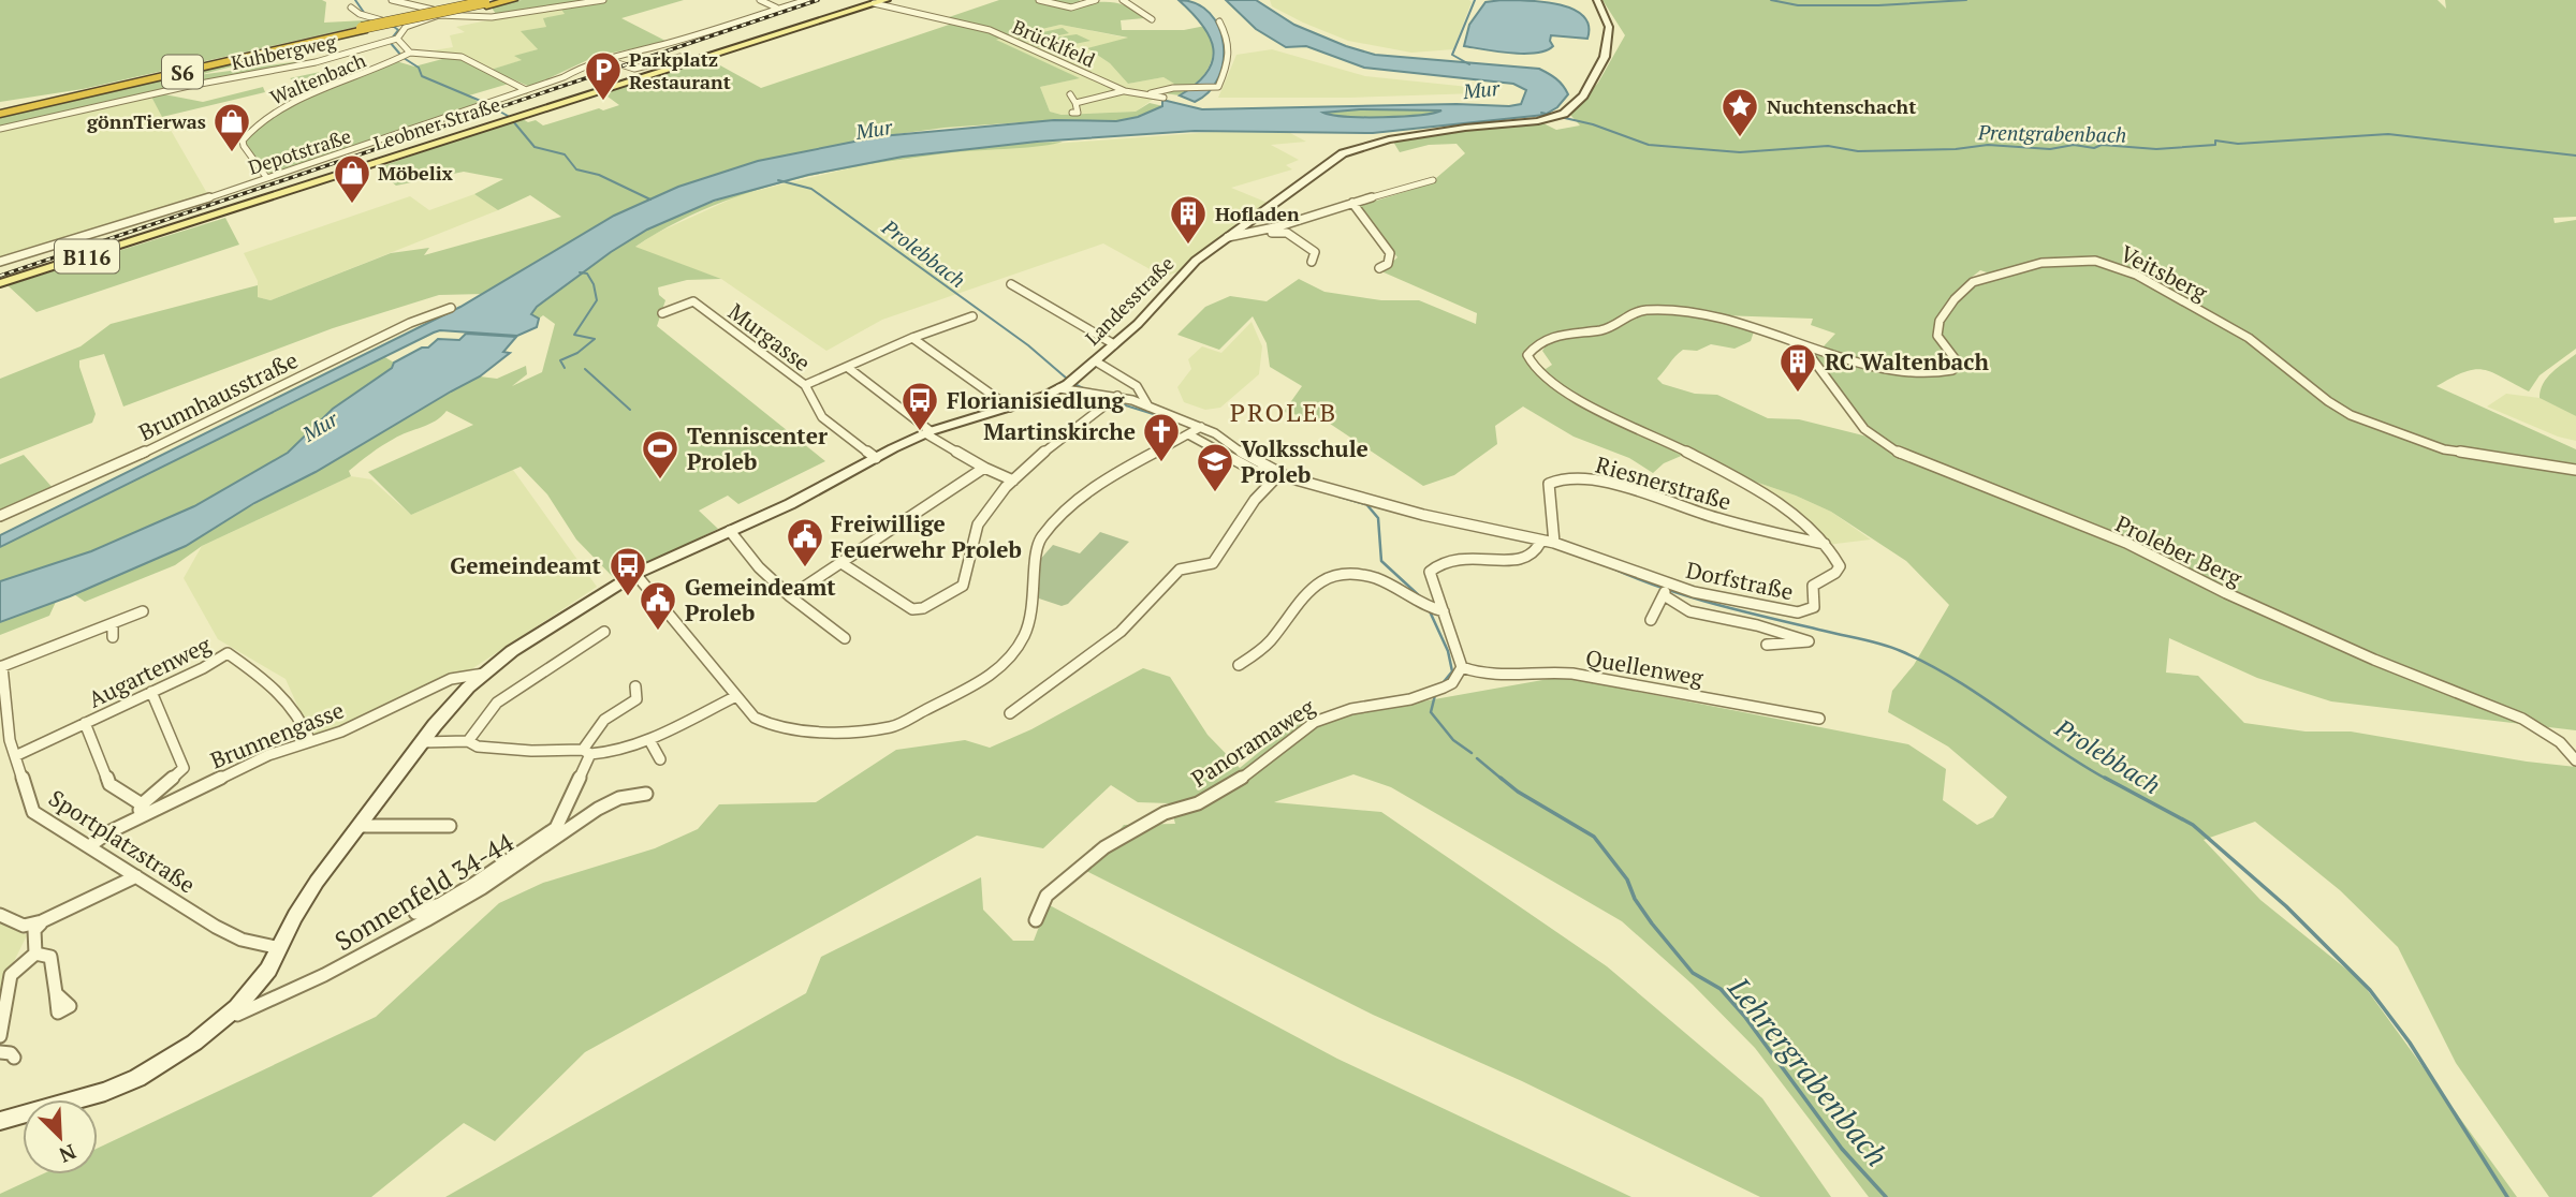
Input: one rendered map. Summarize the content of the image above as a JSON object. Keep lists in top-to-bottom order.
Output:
{
  "streets": {
    "highway": ["S6"],
    "main road": ["Leobner Straße", "B116", "Landesstraße"],
    "street": [
      "Brücklfeld",
      "Kuhbergweg",
      "Waltenbach",
      "Depotstraße",
      "Veitsberg",
      "Murgasse",
      "Brunnhausstraße",
      "Riesnerstraße",
      "Proleber Berg",
      "Dorfstraße",
      "Quellenweg",
      "Augartenweg",
      "Brunnengasse",
      "Panoramaweg",
      "Sportplatzstraße",
      "Sonnenfeld 34-44"
    ]
  },
  "crossings": [
    ["Brücklfeld", "Leobner Straße"],
    ["Waltenbach", "Depotstraße"],
    ["Veitsberg", "Proleber Berg"],
    ["Landesstraße", "Murgasse"],
    ["Landesstraße", "Dorfstraße"],
    ["Landesstraße", "Brunnengasse"],
    ["Landesstraße", "Sportplatzstraße"],
    ["Landesstraße", "Sonnenfeld 34-44"],
    ["Riesnerstraße", "Dorfstraße"],
    ["Quellenweg", "Panoramaweg"],
    ["Augartenweg", "Brunnengasse"],
    ["Augartenweg", "Sportplatzstraße"],
    ["Brunnengasse", "Sportplatzstraße"]
  ],
  "districts": ["PROLEB"],
  "water": [
    "Mur",
    "Prentgrabenbach",
    "Prolebbach",
    "Lehrergrabenbach"
  ],
  "places": {
    "parking": ["Parkplatz Restaurant"],
    "place": ["Nuchtenschacht"],
    "shop": ["gönnTierwas", "Möbelix"],
    "building": ["Hofladen", "RC Waltenbach"],
    "bus stop": ["Florianisiedlung", "Gemeindeamt"],
    "church": ["Martinskirche"],
    "sports": ["Tenniscenter Proleb"],
    "school or university": ["Volksschule Proleb"],
    "public building": ["Freiwillige Feuerwehr Proleb", "Gemeindeamt Proleb"]
  },
  "north": "bottom right"
}
